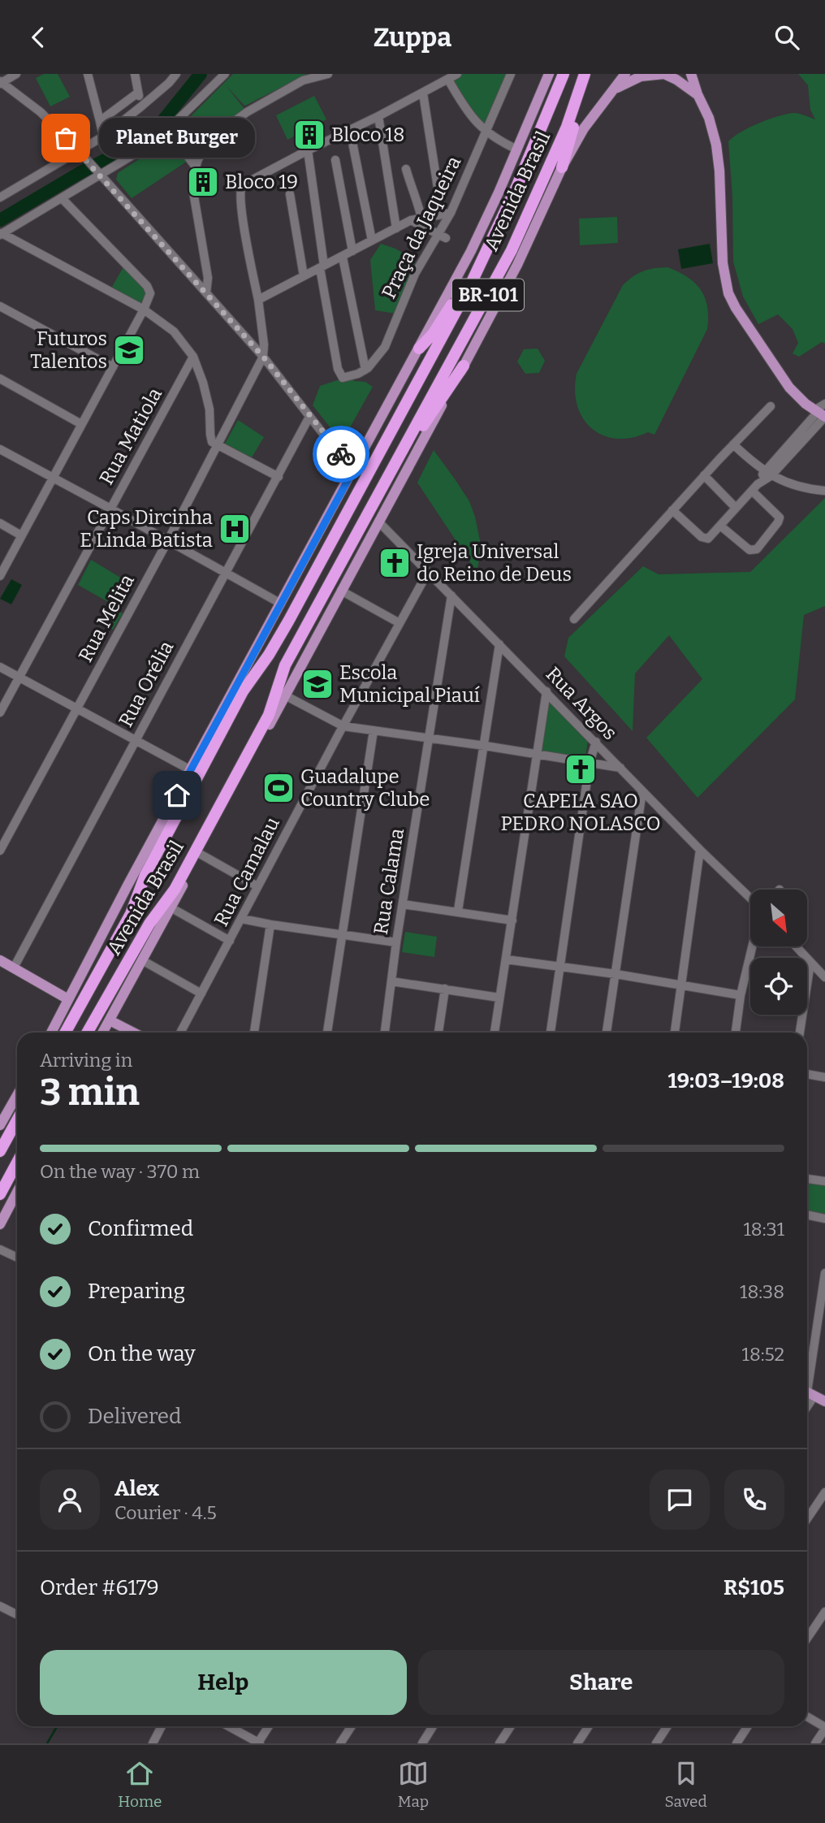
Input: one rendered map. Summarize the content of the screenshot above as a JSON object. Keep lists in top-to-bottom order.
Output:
{
  "streets": {
    "highway": ["Avenida Brasil", "BR-101"],
    "street": [
      "Praça da Jaqueira",
      "Rua Matiola",
      "Rua Melita",
      "Rua Orélia",
      "Rua Argos",
      "Rua Camalau",
      "Rua Calama"
    ]
  },
  "crossings": [
    ["Avenida Brasil", "Rua Argos"],
    ["Rua Argos", "Rua Camalau"],
    ["Rua Argos", "Rua Calama"]
  ],
  "places": {
    "building": ["Bloco 18", "Bloco 19"],
    "other": ["Planet Burger"],
    "school or university": ["Futuros Talentos", "Escola Municipal Piauí"],
    "hospital": ["Caps Dircinha E Linda Batista"],
    "church": ["Igreja Universal do Reino de Deus", "CAPELA SAO PEDRO NOLASCO"],
    "sports": ["Guadalupe Country Clube"]
  },
  "north": "bottom right",
  "page": {
    "header": "Zuppa",
    "bubble": "Planet Burger",
    "heading": ["3 min", "Arriving in", "19:03–19:08"],
    "panel": [
      "Alex",
      "Courier · 4.5",
      "Order #6179",
      "R$105"
    ],
    "bar": "On the way · 370 m",
    "list": [
      ["Confirmed", "18:31"],
      ["Preparing", "18:38"],
      ["On the way", "18:52"],
      "Delivered"
    ],
    "buttons": ["Help", "Share"],
    "tabs": ["Home", "Map", "Saved"]
  }
}
